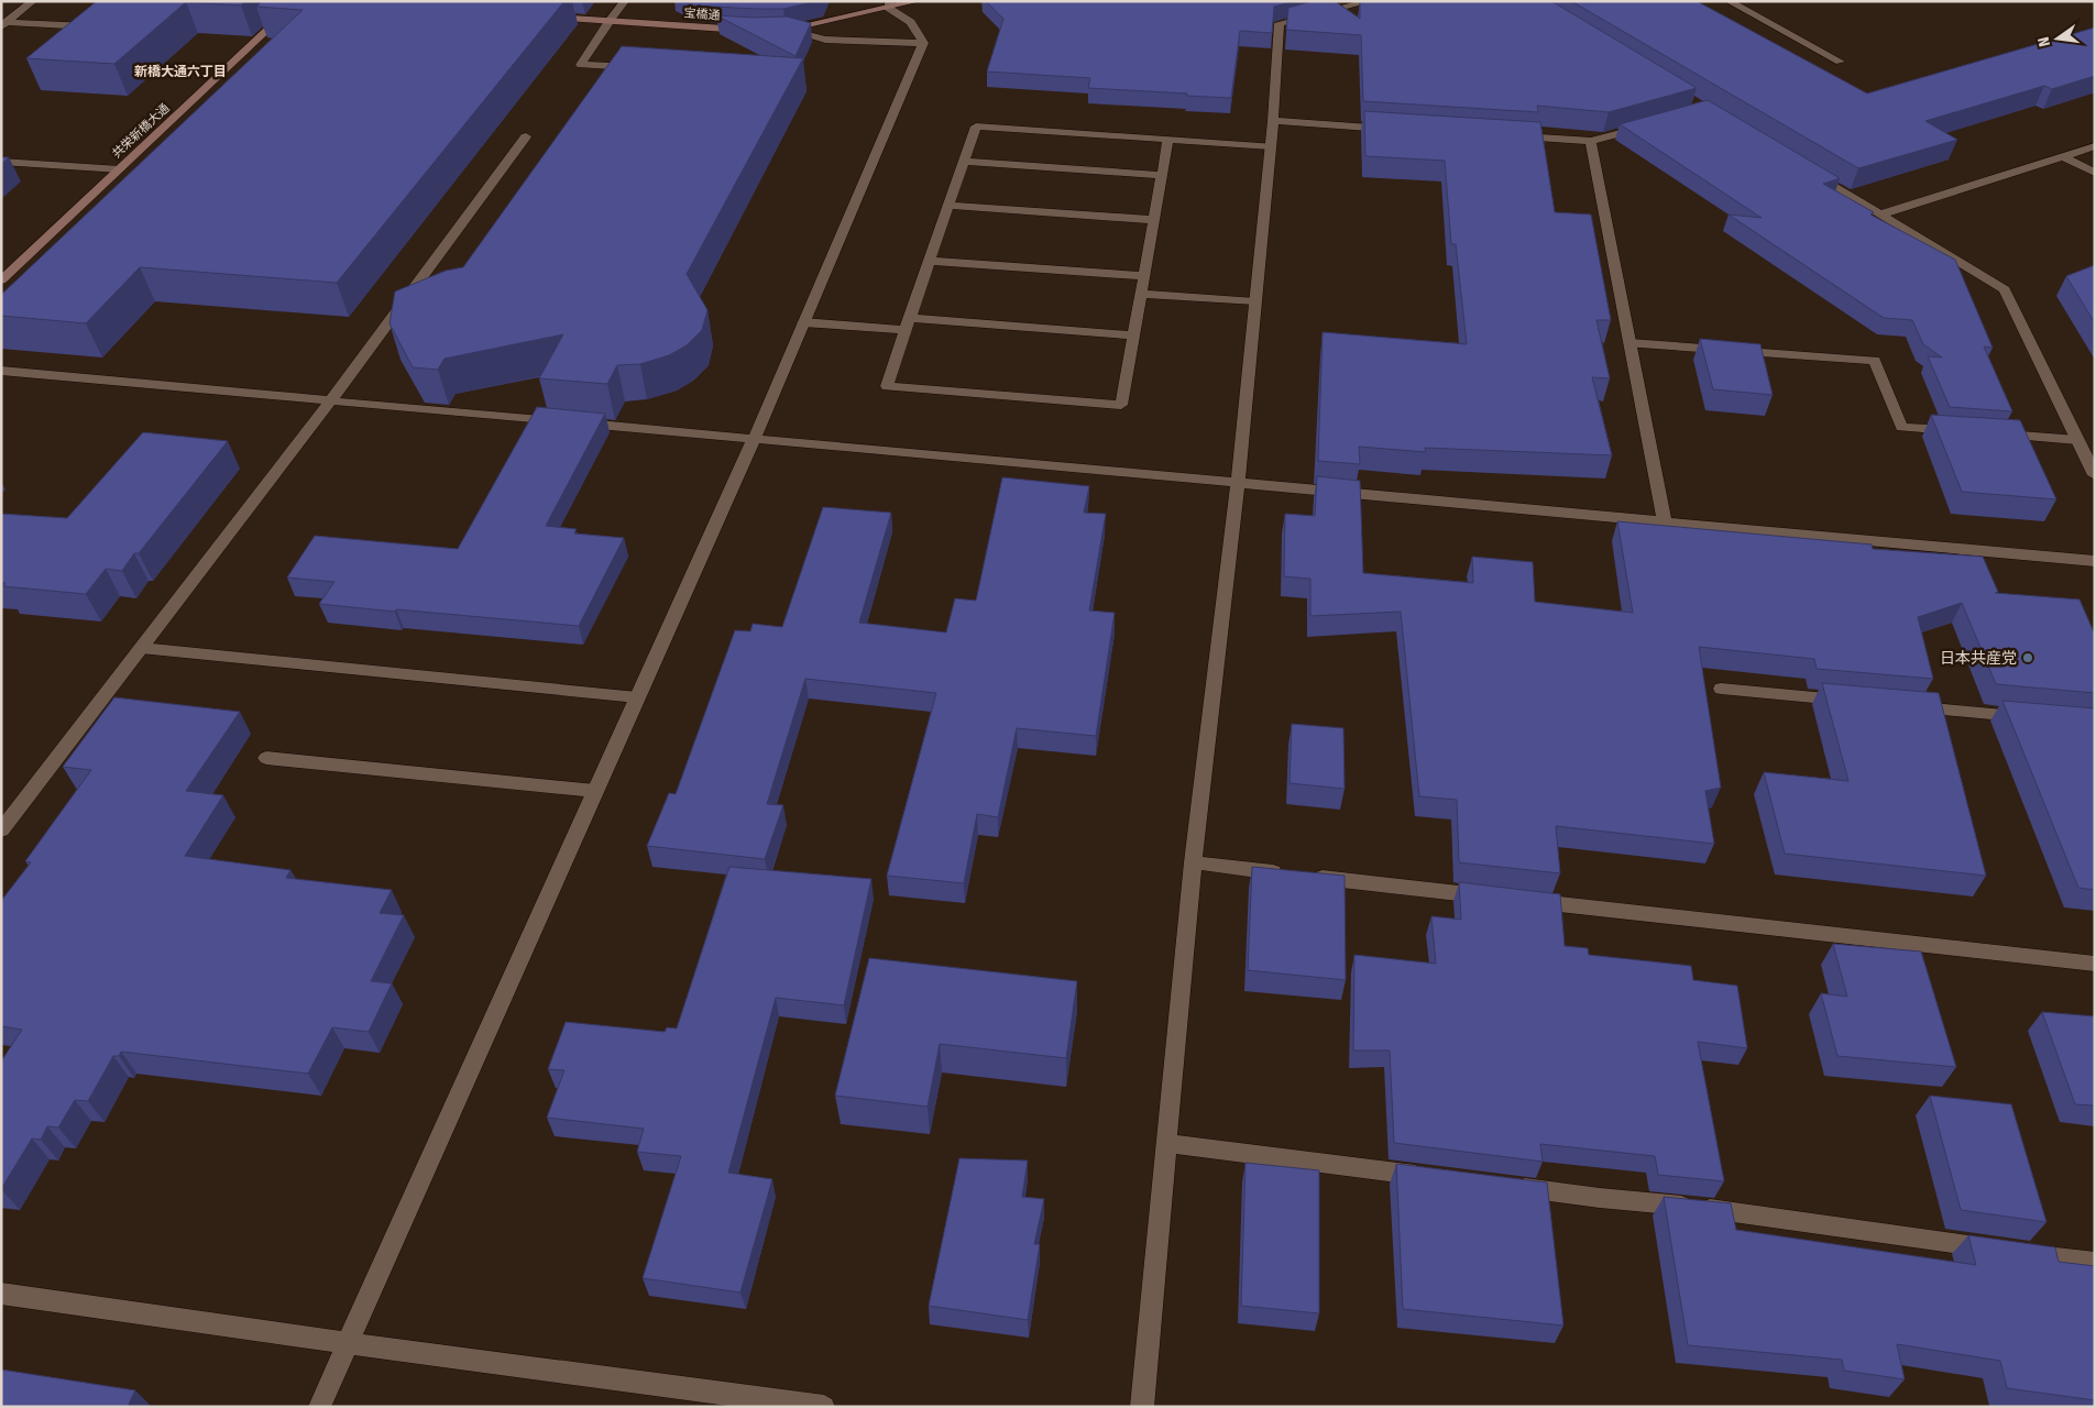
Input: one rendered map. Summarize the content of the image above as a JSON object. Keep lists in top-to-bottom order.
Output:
{
  "streets": {
    "street": ["宝橋通", "共栄新橋大通"]
  },
  "districts": ["新橋大通六丁目"],
  "places": ["日本共産党"],
  "north": "left"
}
